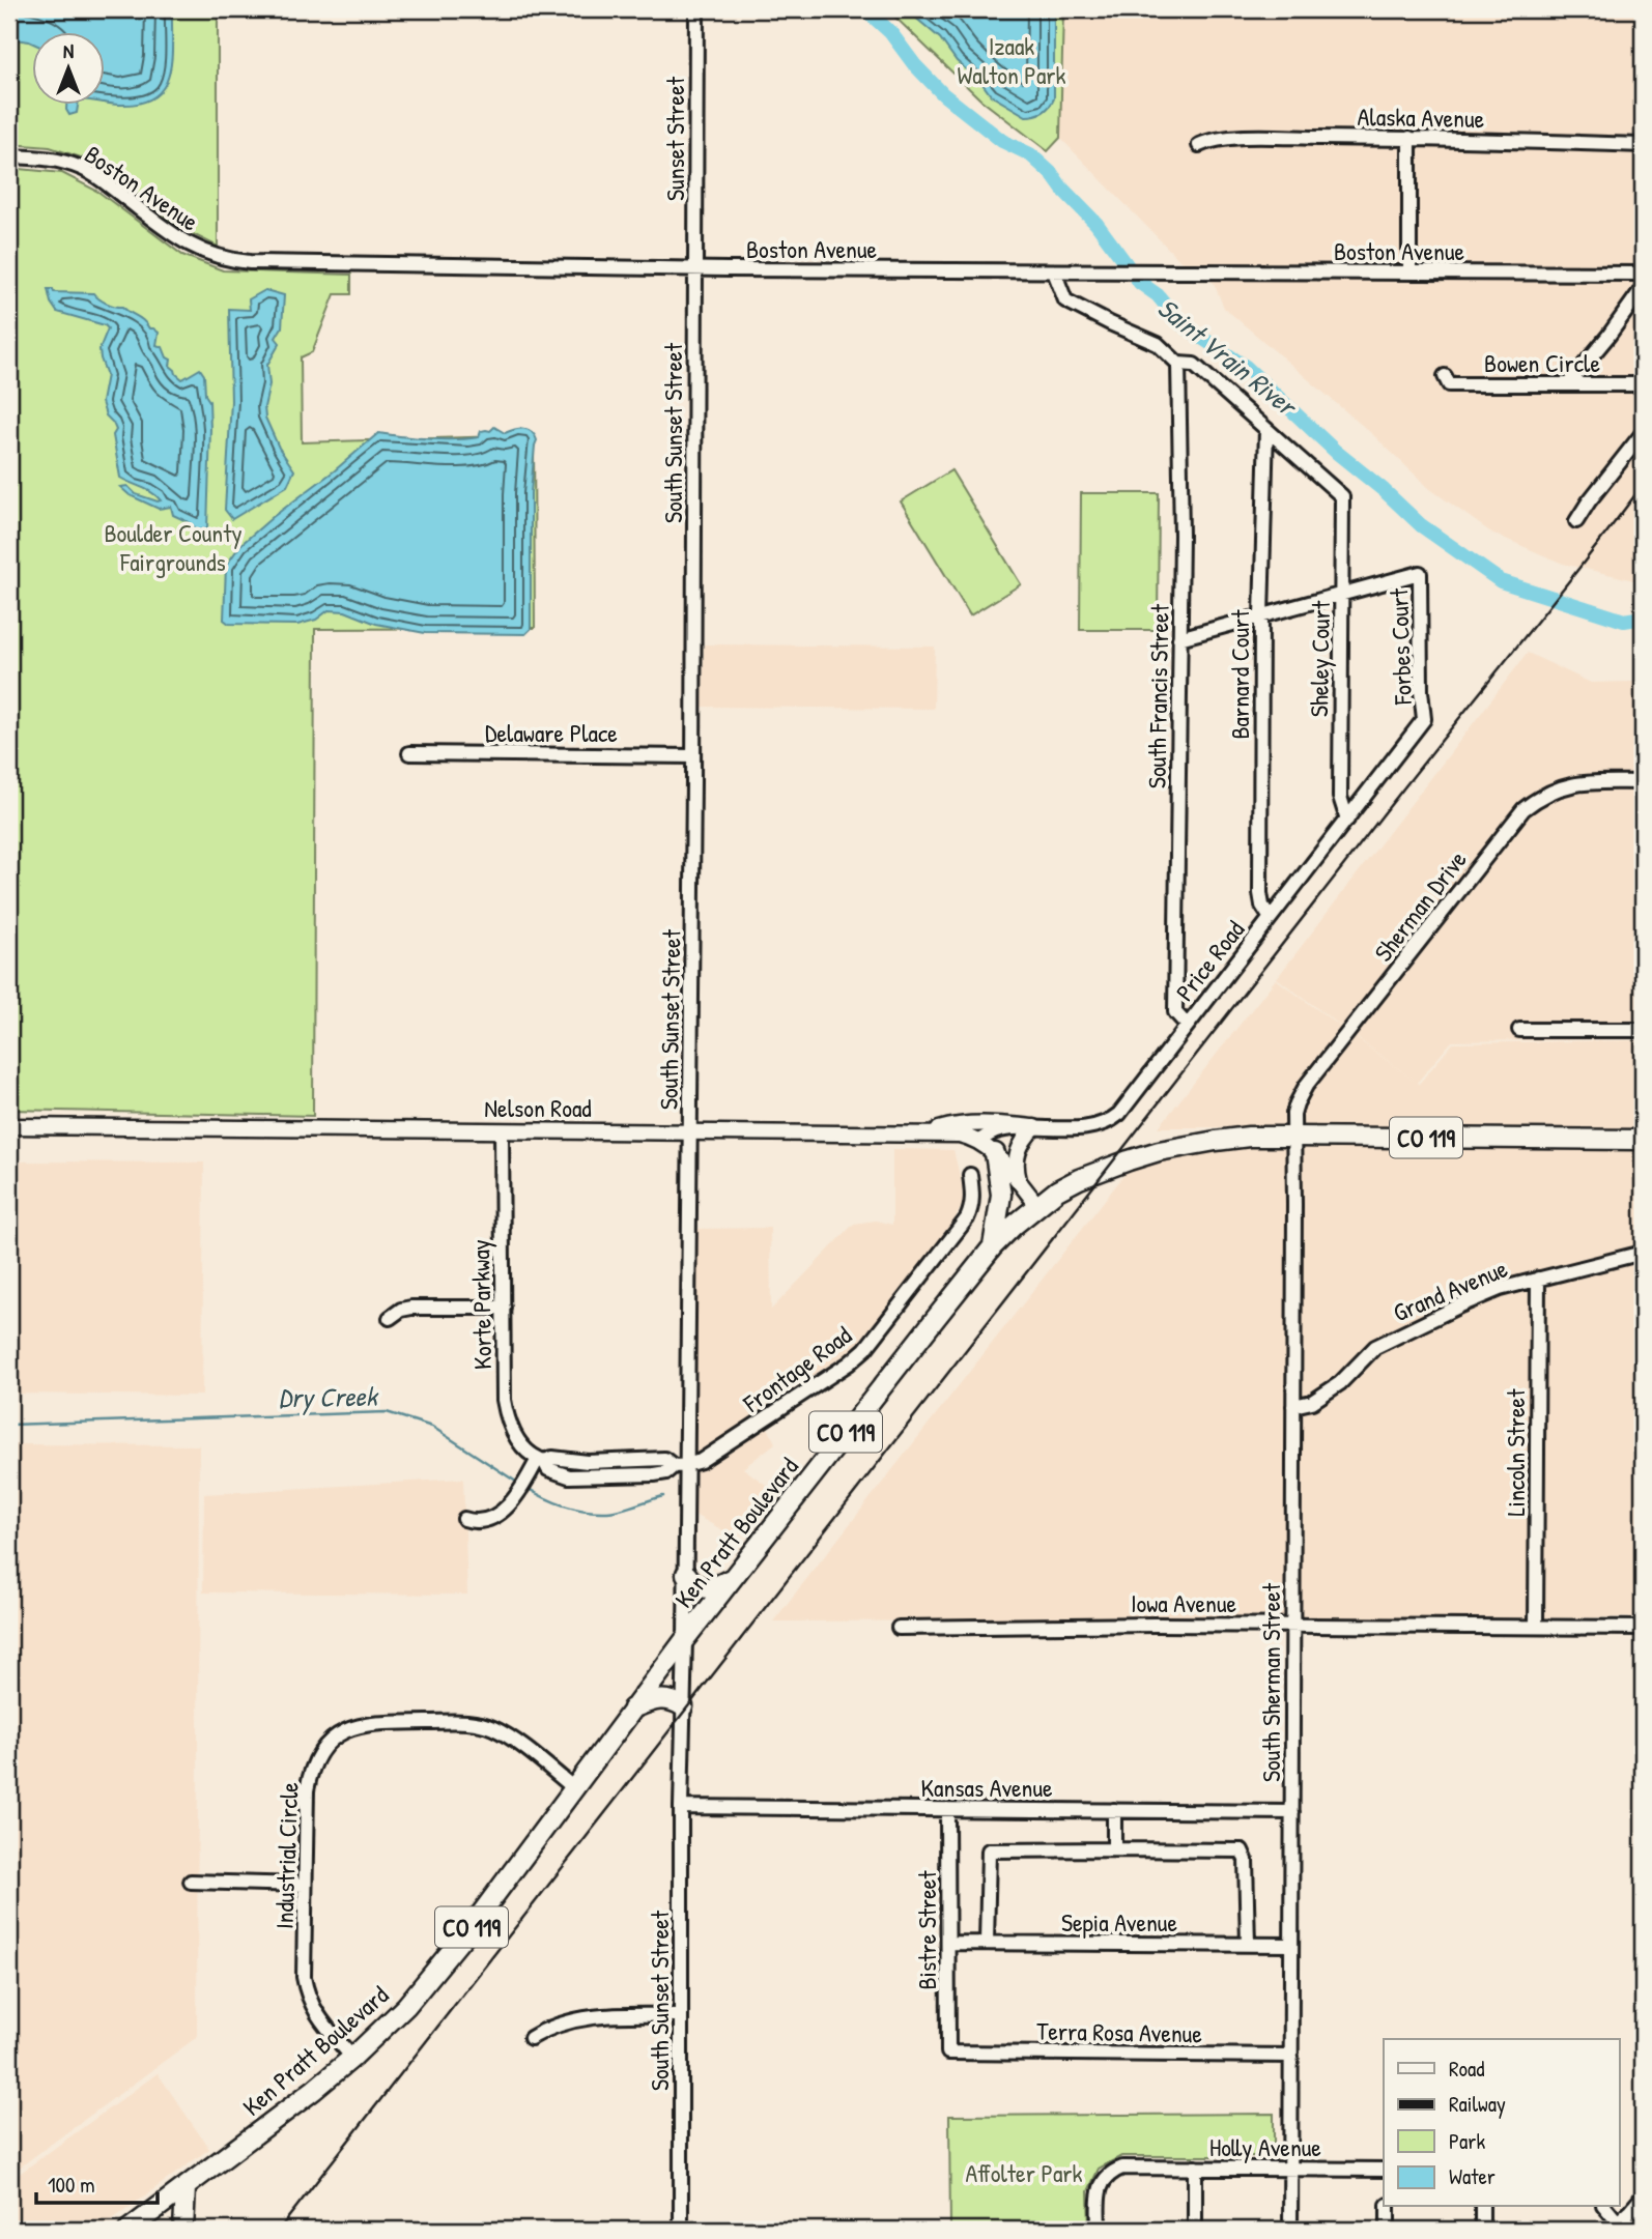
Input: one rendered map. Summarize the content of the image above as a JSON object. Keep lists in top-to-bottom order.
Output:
{
  "streets": {
    "highway": ["CO 119", "Ken Pratt Boulevard"],
    "main road": ["Nelson Road"],
    "street": [
      "Alaska Avenue",
      "Sunset Street",
      "Boston Avenue",
      "Bowen Circle",
      "South Sunset Street",
      "Forbes Court",
      "Sheley Court",
      "Barnard Court",
      "South Francis Street",
      "Delaware Place",
      "Sherman Drive",
      "Price Road",
      "Grand Avenue",
      "Korte Parkway",
      "Frontage Road",
      "Lincoln Street",
      "Iowa Avenue",
      "South Sherman Street",
      "Kansas Avenue",
      "Industrial Circle",
      "Sepia Avenue",
      "Bistre Street",
      "Terra Rosa Avenue",
      "Holly Avenue"
    ]
  },
  "crossings": [
    ["Sunset Street", "Boston Avenue"],
    ["Sunset Street", "South Sunset Street"],
    ["Boston Avenue", "South Sunset Street"],
    ["South Sunset Street", "Delaware Place"],
    ["South Sunset Street", "Nelson Road"],
    ["South Sunset Street", "Frontage Road"],
    ["South Sunset Street", "Ken Pratt Boulevard"],
    ["South Sunset Street", "Kansas Avenue"],
    ["Forbes Court", "Sheley Court"],
    ["Forbes Court", "Price Road"],
    ["Sheley Court", "Barnard Court"],
    ["Sheley Court", "Price Road"],
    ["Barnard Court", "Price Road"],
    ["South Francis Street", "Price Road"],
    ["Sherman Drive", "Ken Pratt Boulevard"],
    ["Sherman Drive", "South Sherman Street"],
    ["Price Road", "Nelson Road"],
    ["Nelson Road", "Korte Parkway"],
    ["Nelson Road", "Ken Pratt Boulevard"],
    ["Grand Avenue", "Lincoln Street"],
    ["Grand Avenue", "South Sherman Street"],
    ["Lincoln Street", "Iowa Avenue"],
    ["Ken Pratt Boulevard", "South Sherman Street"],
    ["Ken Pratt Boulevard", "Industrial Circle"],
    ["Iowa Avenue", "South Sherman Street"],
    ["South Sherman Street", "Kansas Avenue"],
    ["South Sherman Street", "Sepia Avenue"],
    ["South Sherman Street", "Terra Rosa Avenue"],
    ["South Sherman Street", "Holly Avenue"],
    ["Kansas Avenue", "Bistre Street"],
    ["Sepia Avenue", "Bistre Street"],
    ["Bistre Street", "Terra Rosa Avenue"]
  ],
  "water": ["Saint Vrain River", "Dry Creek"],
  "parks": ["Izaak Walton Park", "Boulder County Fairgrounds", "Affolter Park"],
  "legend": [
    "Road",
    "Railway",
    "Park",
    "Water"
  ],
  "scale_bar": "100 m",
  "north": "top"
}
